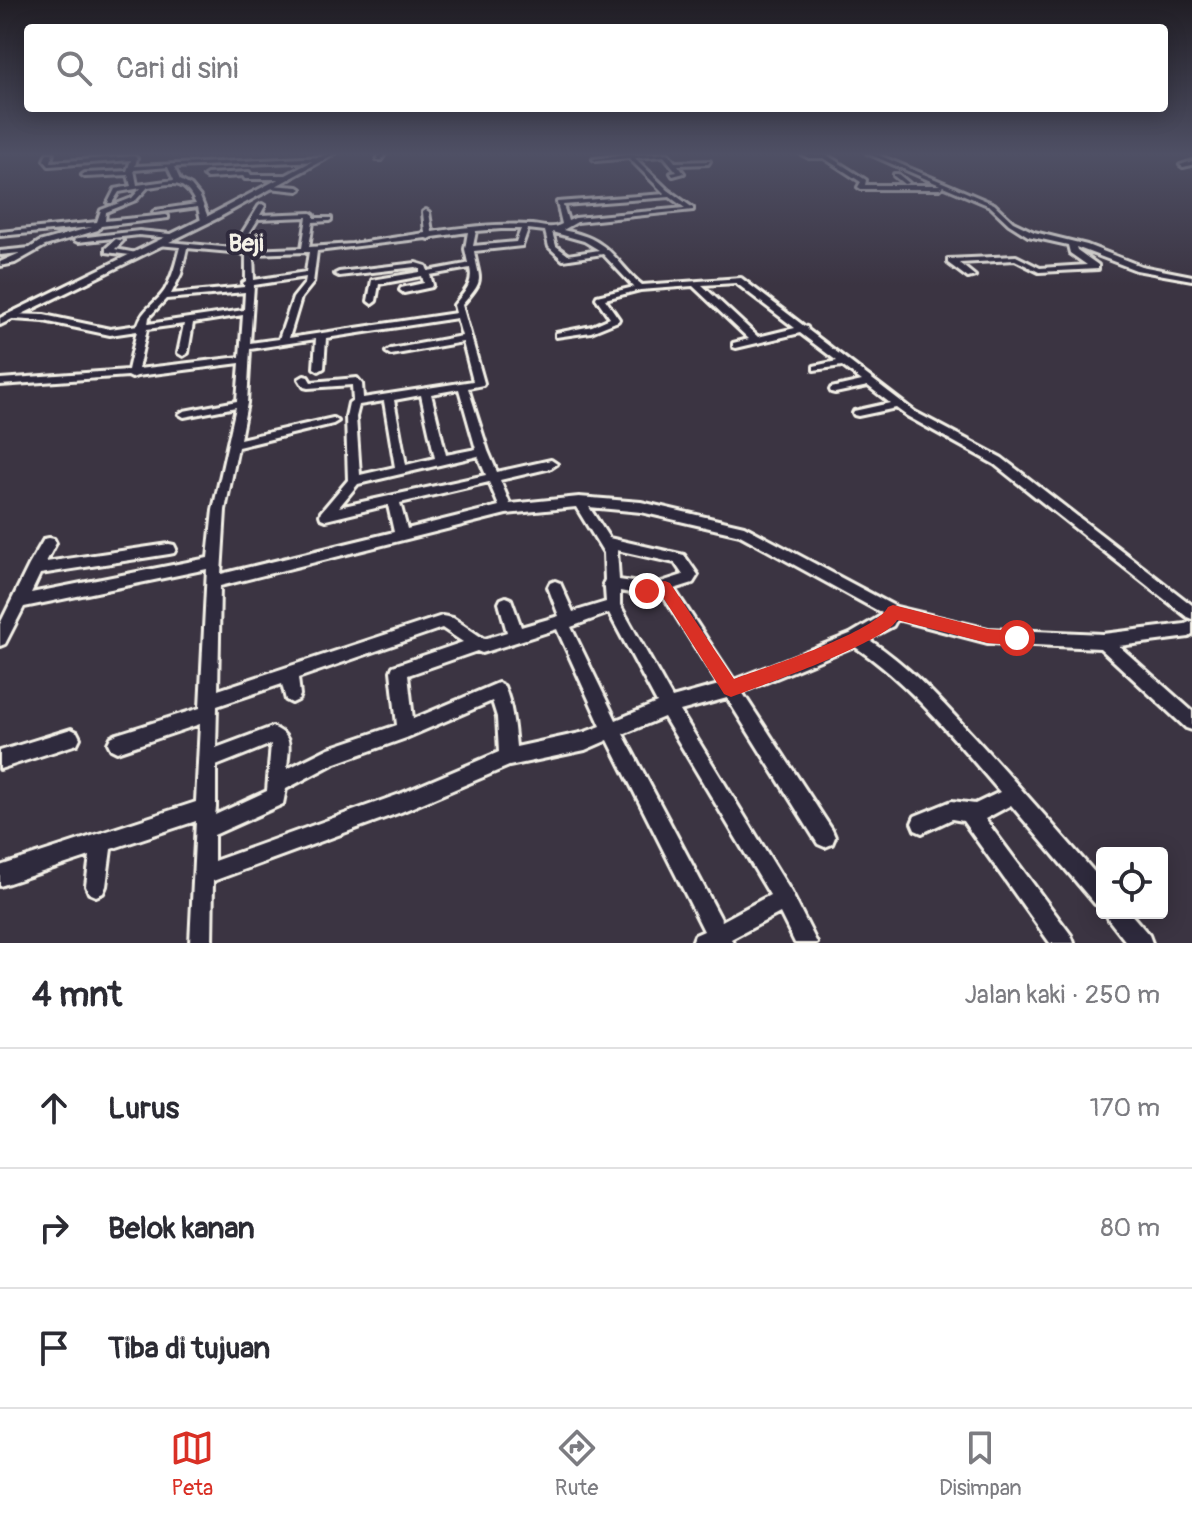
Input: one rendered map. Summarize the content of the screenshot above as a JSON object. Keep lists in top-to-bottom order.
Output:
{
  "districts": ["Beji"],
  "page": {
    "search": "Cari di sini",
    "heading": ["4 mnt", "Jalan kaki · 250 m"],
    "list": [
      ["Lurus", "170 m"],
      ["Belok kanan", "80 m"],
      "Tiba di tujuan"
    ],
    "nav": ["Peta", "Rute", "Disimpan"]
  }
}
